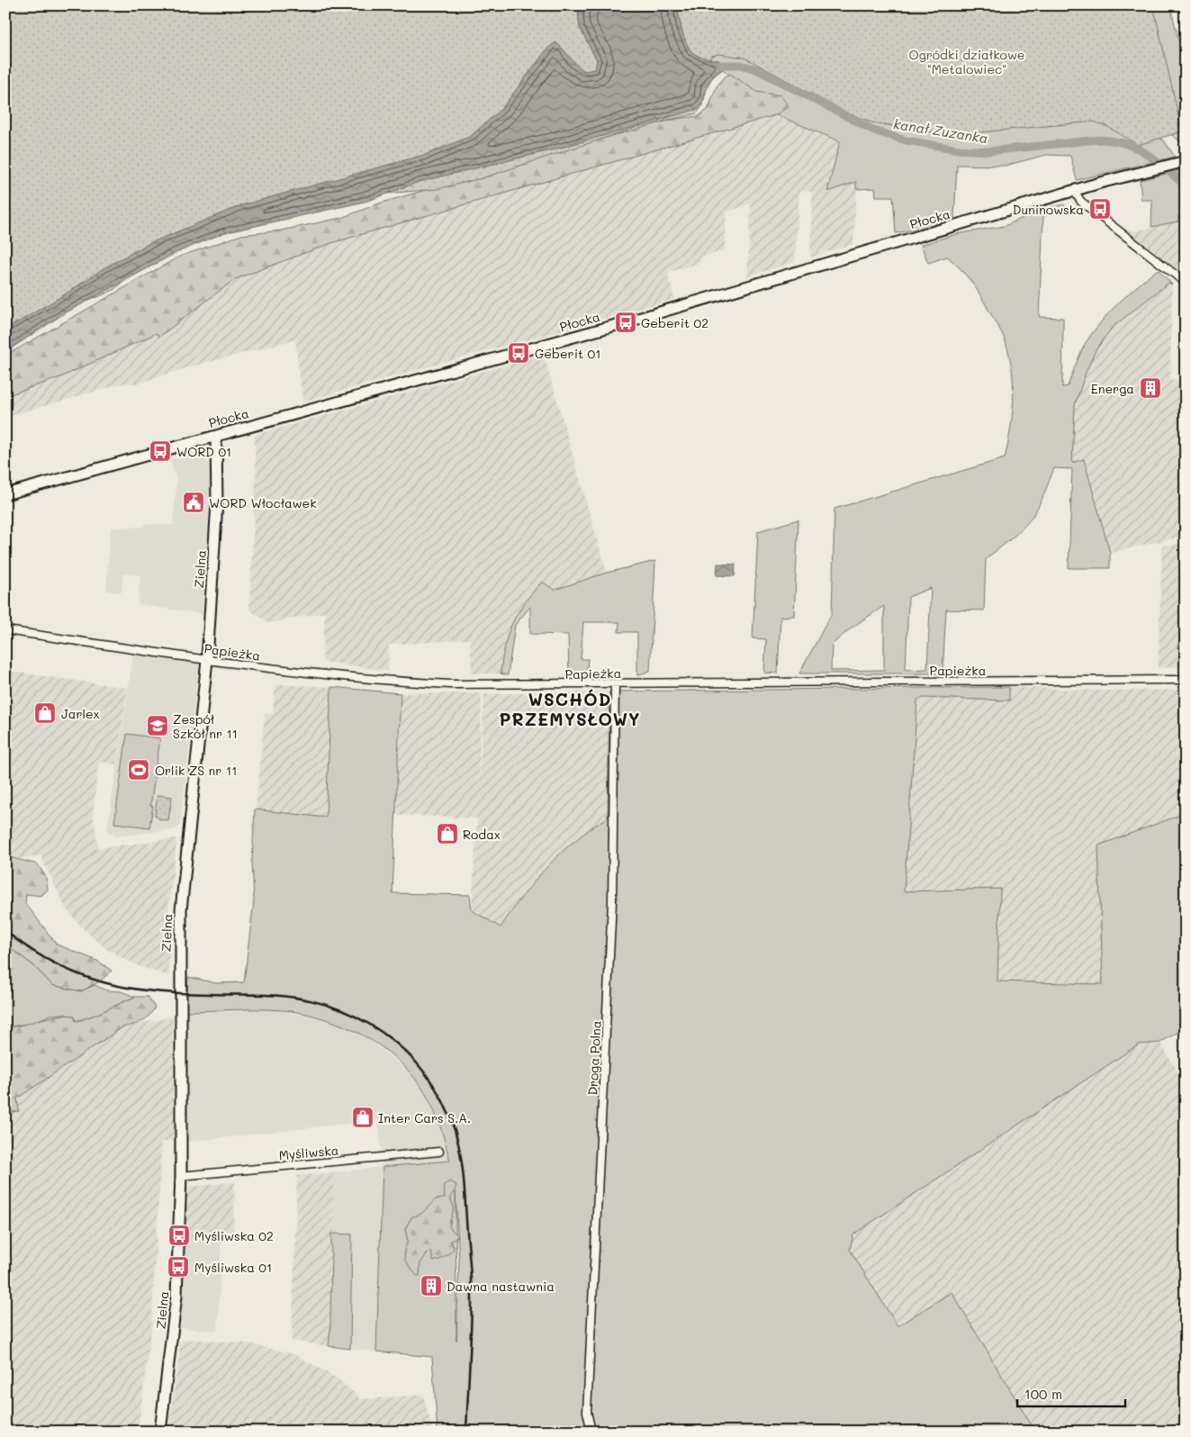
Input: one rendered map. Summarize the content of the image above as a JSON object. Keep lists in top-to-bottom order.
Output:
{
  "streets": {
    "street": [
      "Płocka",
      "Zielna",
      "Papieżka",
      "Droga Polna",
      "Myśliwska"
    ]
  },
  "crossings": [
    ["Płocka", "Zielna"],
    ["Zielna", "Papieżka"],
    ["Zielna", "Myśliwska"],
    ["Papieżka", "Droga Polna"]
  ],
  "districts": ["WSCHÓD PRZEMYSŁOWY"],
  "water": ["kanał Zuzanka"],
  "parks": ["Ogródki działkowe \"Metalowiec\""],
  "places": {
    "bus stop": [
      "Duninowska",
      "Geberit 02",
      "Geberit 01",
      "WORD 01",
      "Myśliwska 02",
      "Myśliwska 01"
    ],
    "building": ["Energa", "Dawna nastawnia"],
    "public building": ["WORD Włocławek"],
    "shop": ["Jarlex", "Rodax", "Inter Cars S.A."],
    "school or university": ["Zespół Szkół nr 11"],
    "sports": ["Orlik ZS nr 11"]
  },
  "scale_bar": "100 m"
}
